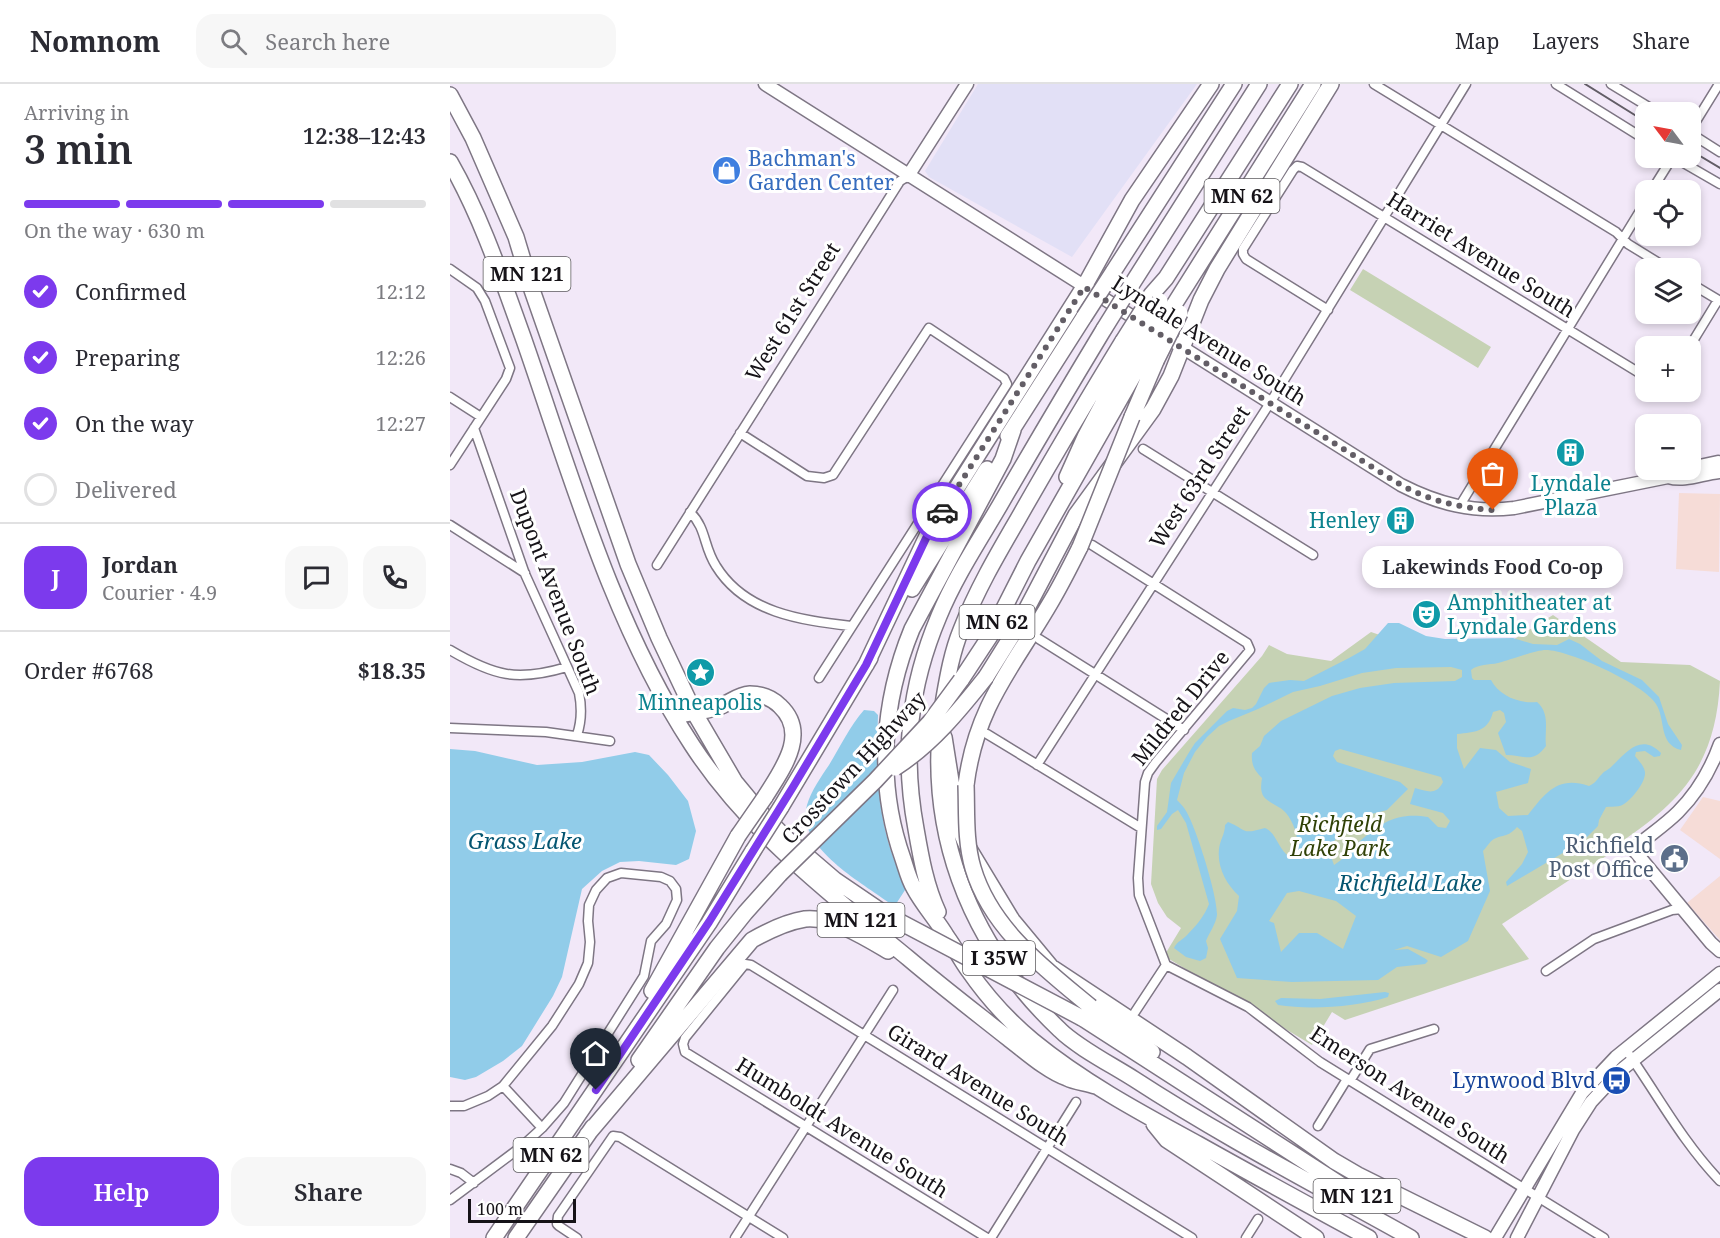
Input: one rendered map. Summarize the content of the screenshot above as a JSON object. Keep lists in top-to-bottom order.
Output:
{
  "streets": {
    "highway": [
      "MN 62",
      "MN 121",
      "Crosstown Highway",
      "I 35W"
    ],
    "main road": ["West 61st Street", "Lyndale Avenue South"],
    "street": [
      "Harriet Avenue South",
      "West 63rd Street",
      "Dupont Avenue South",
      "Mildred Drive",
      "Girard Avenue South",
      "Emerson Avenue South",
      "Humboldt Avenue South"
    ]
  },
  "crossings": [
    ["Harriet Avenue South", "West 63rd Street"],
    ["MN 121", "I 35W"],
    ["West 61st Street", "Lyndale Avenue South"],
    ["Lyndale Avenue South", "West 63rd Street"],
    ["West 63rd Street", "Mildred Drive"],
    ["Mildred Drive", "Emerson Avenue South"],
    ["Crosstown Highway", "I 35W"],
    ["Girard Avenue South", "Humboldt Avenue South"]
  ],
  "water": ["Grass Lake", "Richfield Lake"],
  "parks": ["Richfield Lake Park"],
  "places": {
    "shop": ["Bachman's Garden Center"],
    "building": ["Lyndale Plaza", "Henley"],
    "other": ["Lakewinds Food Co-op"],
    "theatre": ["Amphitheater at Lyndale Gardens"],
    "place": ["Minneapolis"],
    "public building": ["Richfield Post Office"],
    "bus stop": ["Lynwood Blvd"]
  },
  "scale_bar": "100 m",
  "north": "top left",
  "page": {
    "header": "Nomnom",
    "search": "Search here",
    "nav": ["Map", "Layers", "Share"],
    "heading": ["3 min", "Arriving in", "12:38–12:43"],
    "panel": [
      "Jordan",
      "Courier · 4.9",
      "Order #6768",
      "$18.35"
    ],
    "map_buttons": ["+", "−"],
    "bar": "On the way · 630 m",
    "list": [
      ["Confirmed", "12:12"],
      ["Preparing", "12:26"],
      ["On the way", "12:27"],
      "Delivered"
    ],
    "round": "J",
    "bubble": "Lakewinds Food Co-op",
    "buttons": ["Help", "Share"],
    "scale": "100 m"
  }
}
